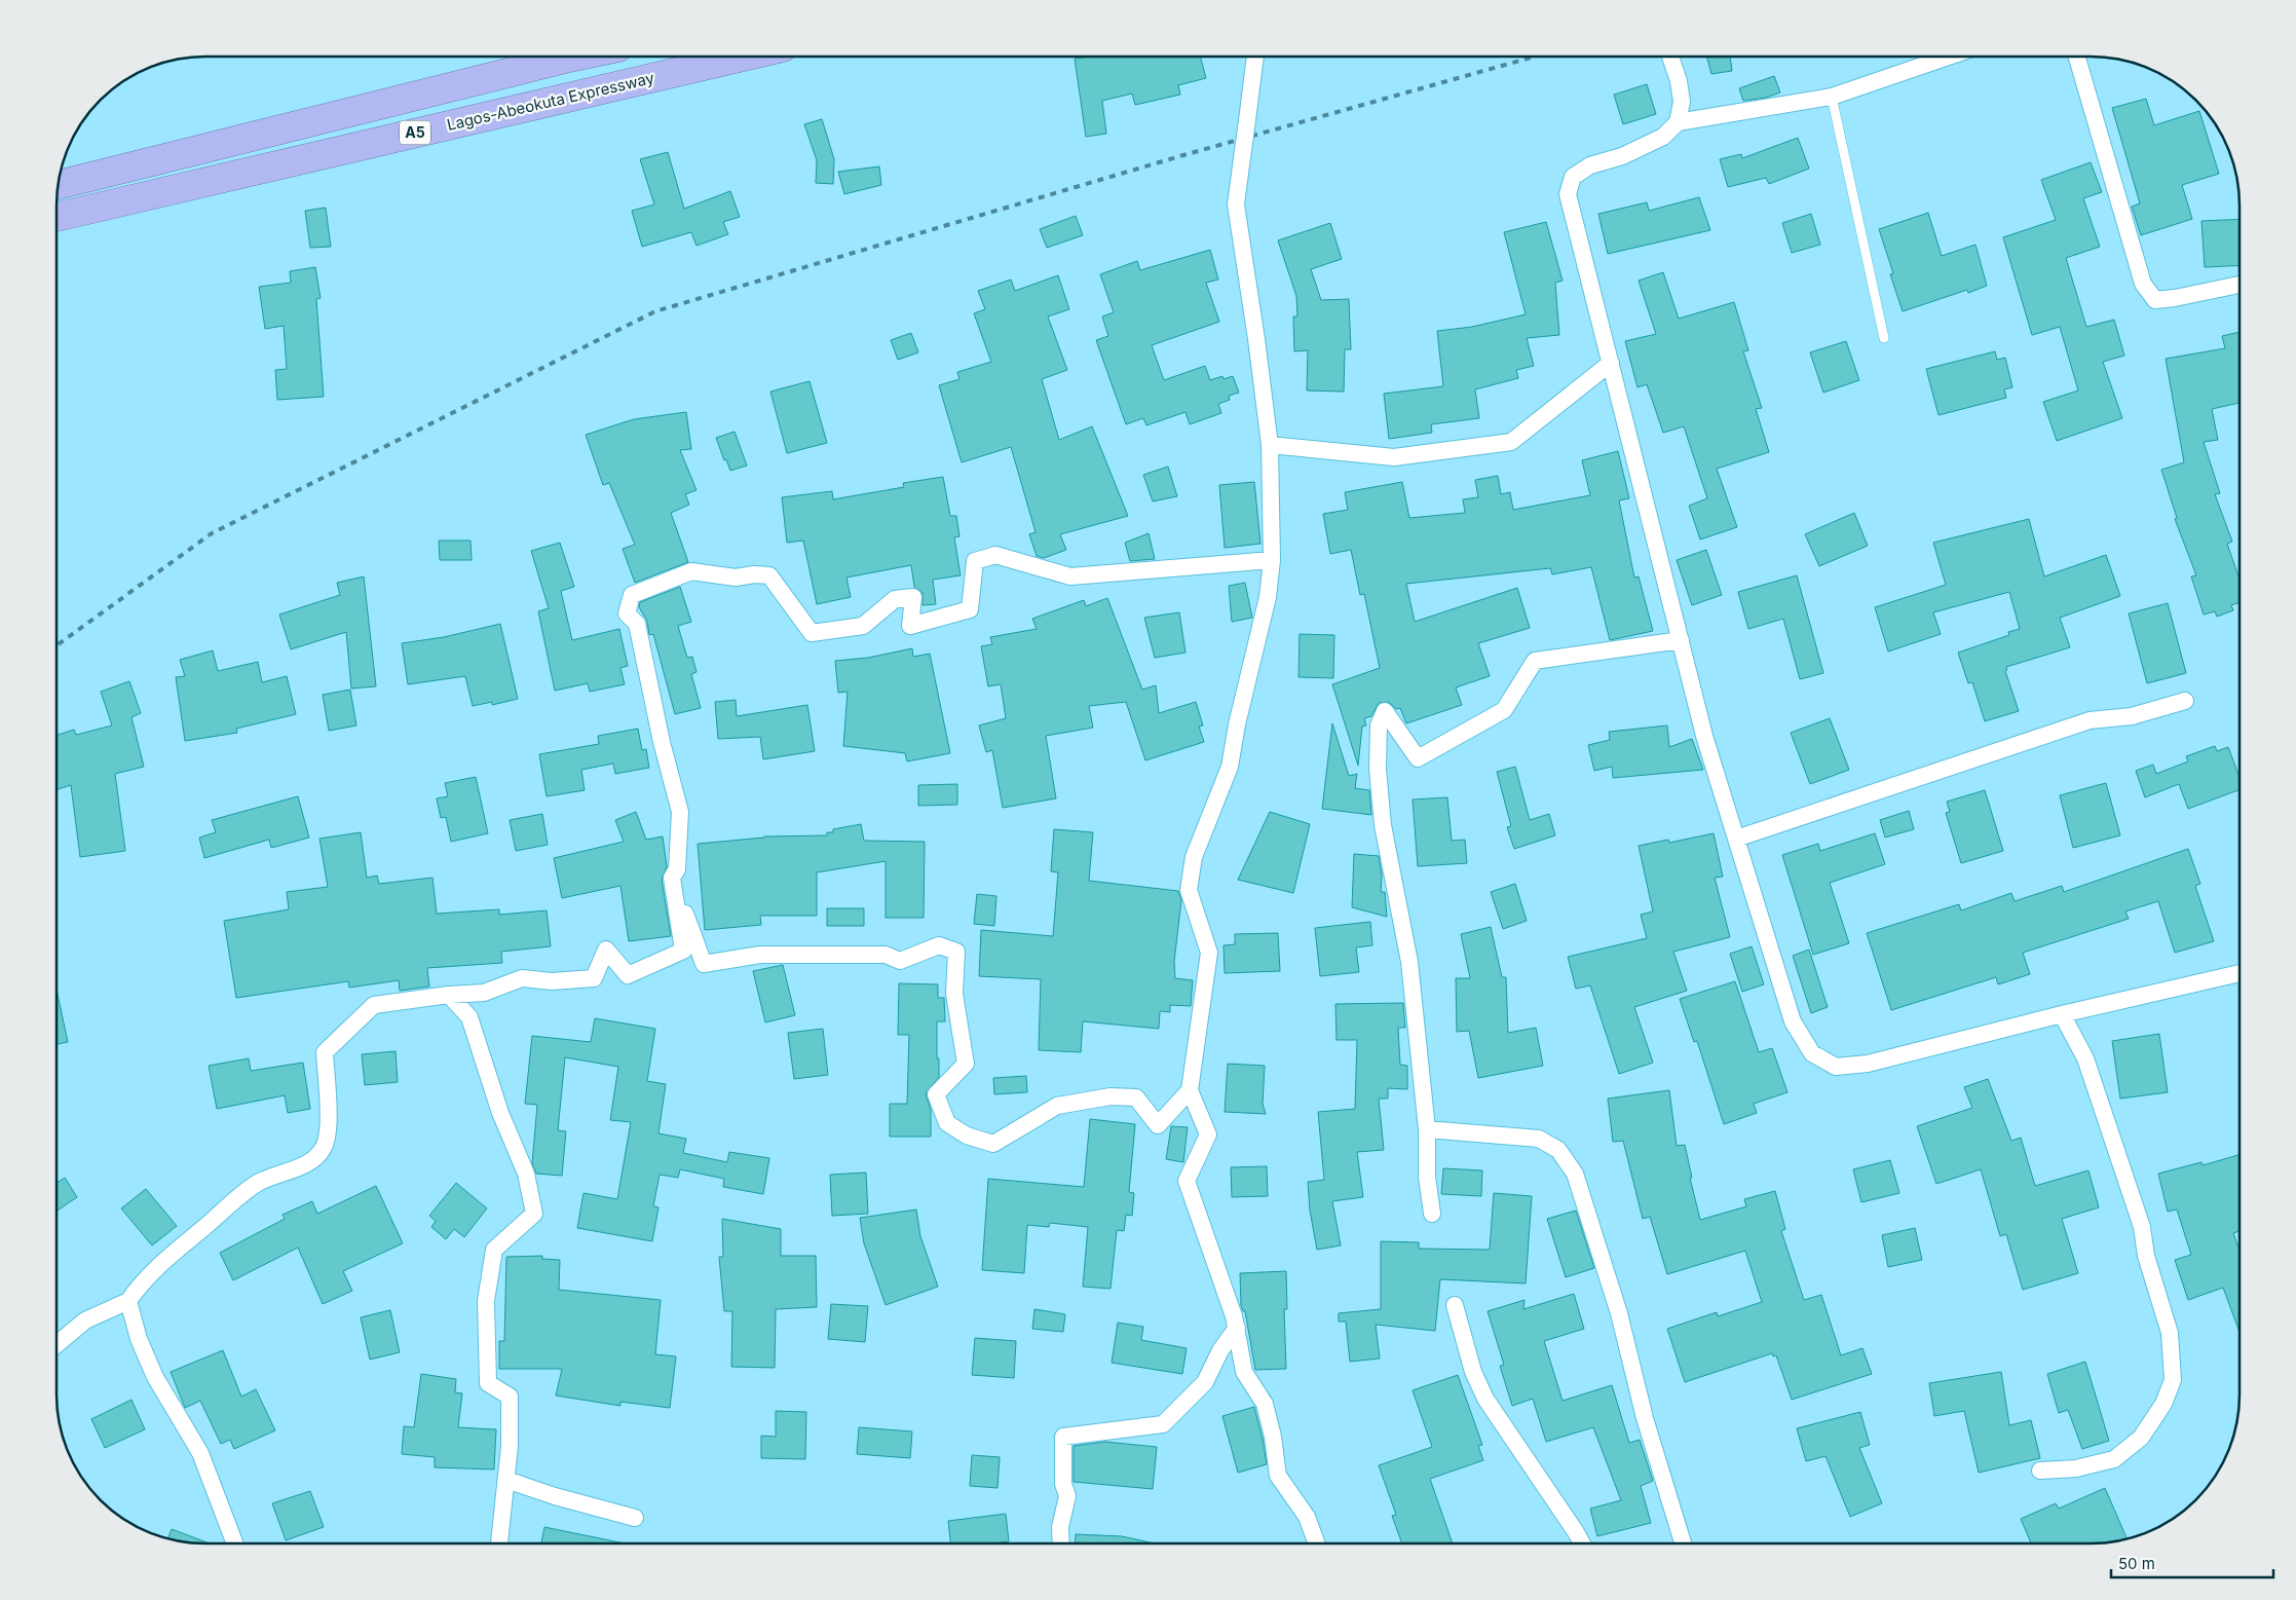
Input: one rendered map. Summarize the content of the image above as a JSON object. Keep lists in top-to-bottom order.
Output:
{
  "streets": {
    "highway": ["Lagos-Abeokuta Expressway", "A5"]
  },
  "scale_bar": "50 m"
}
